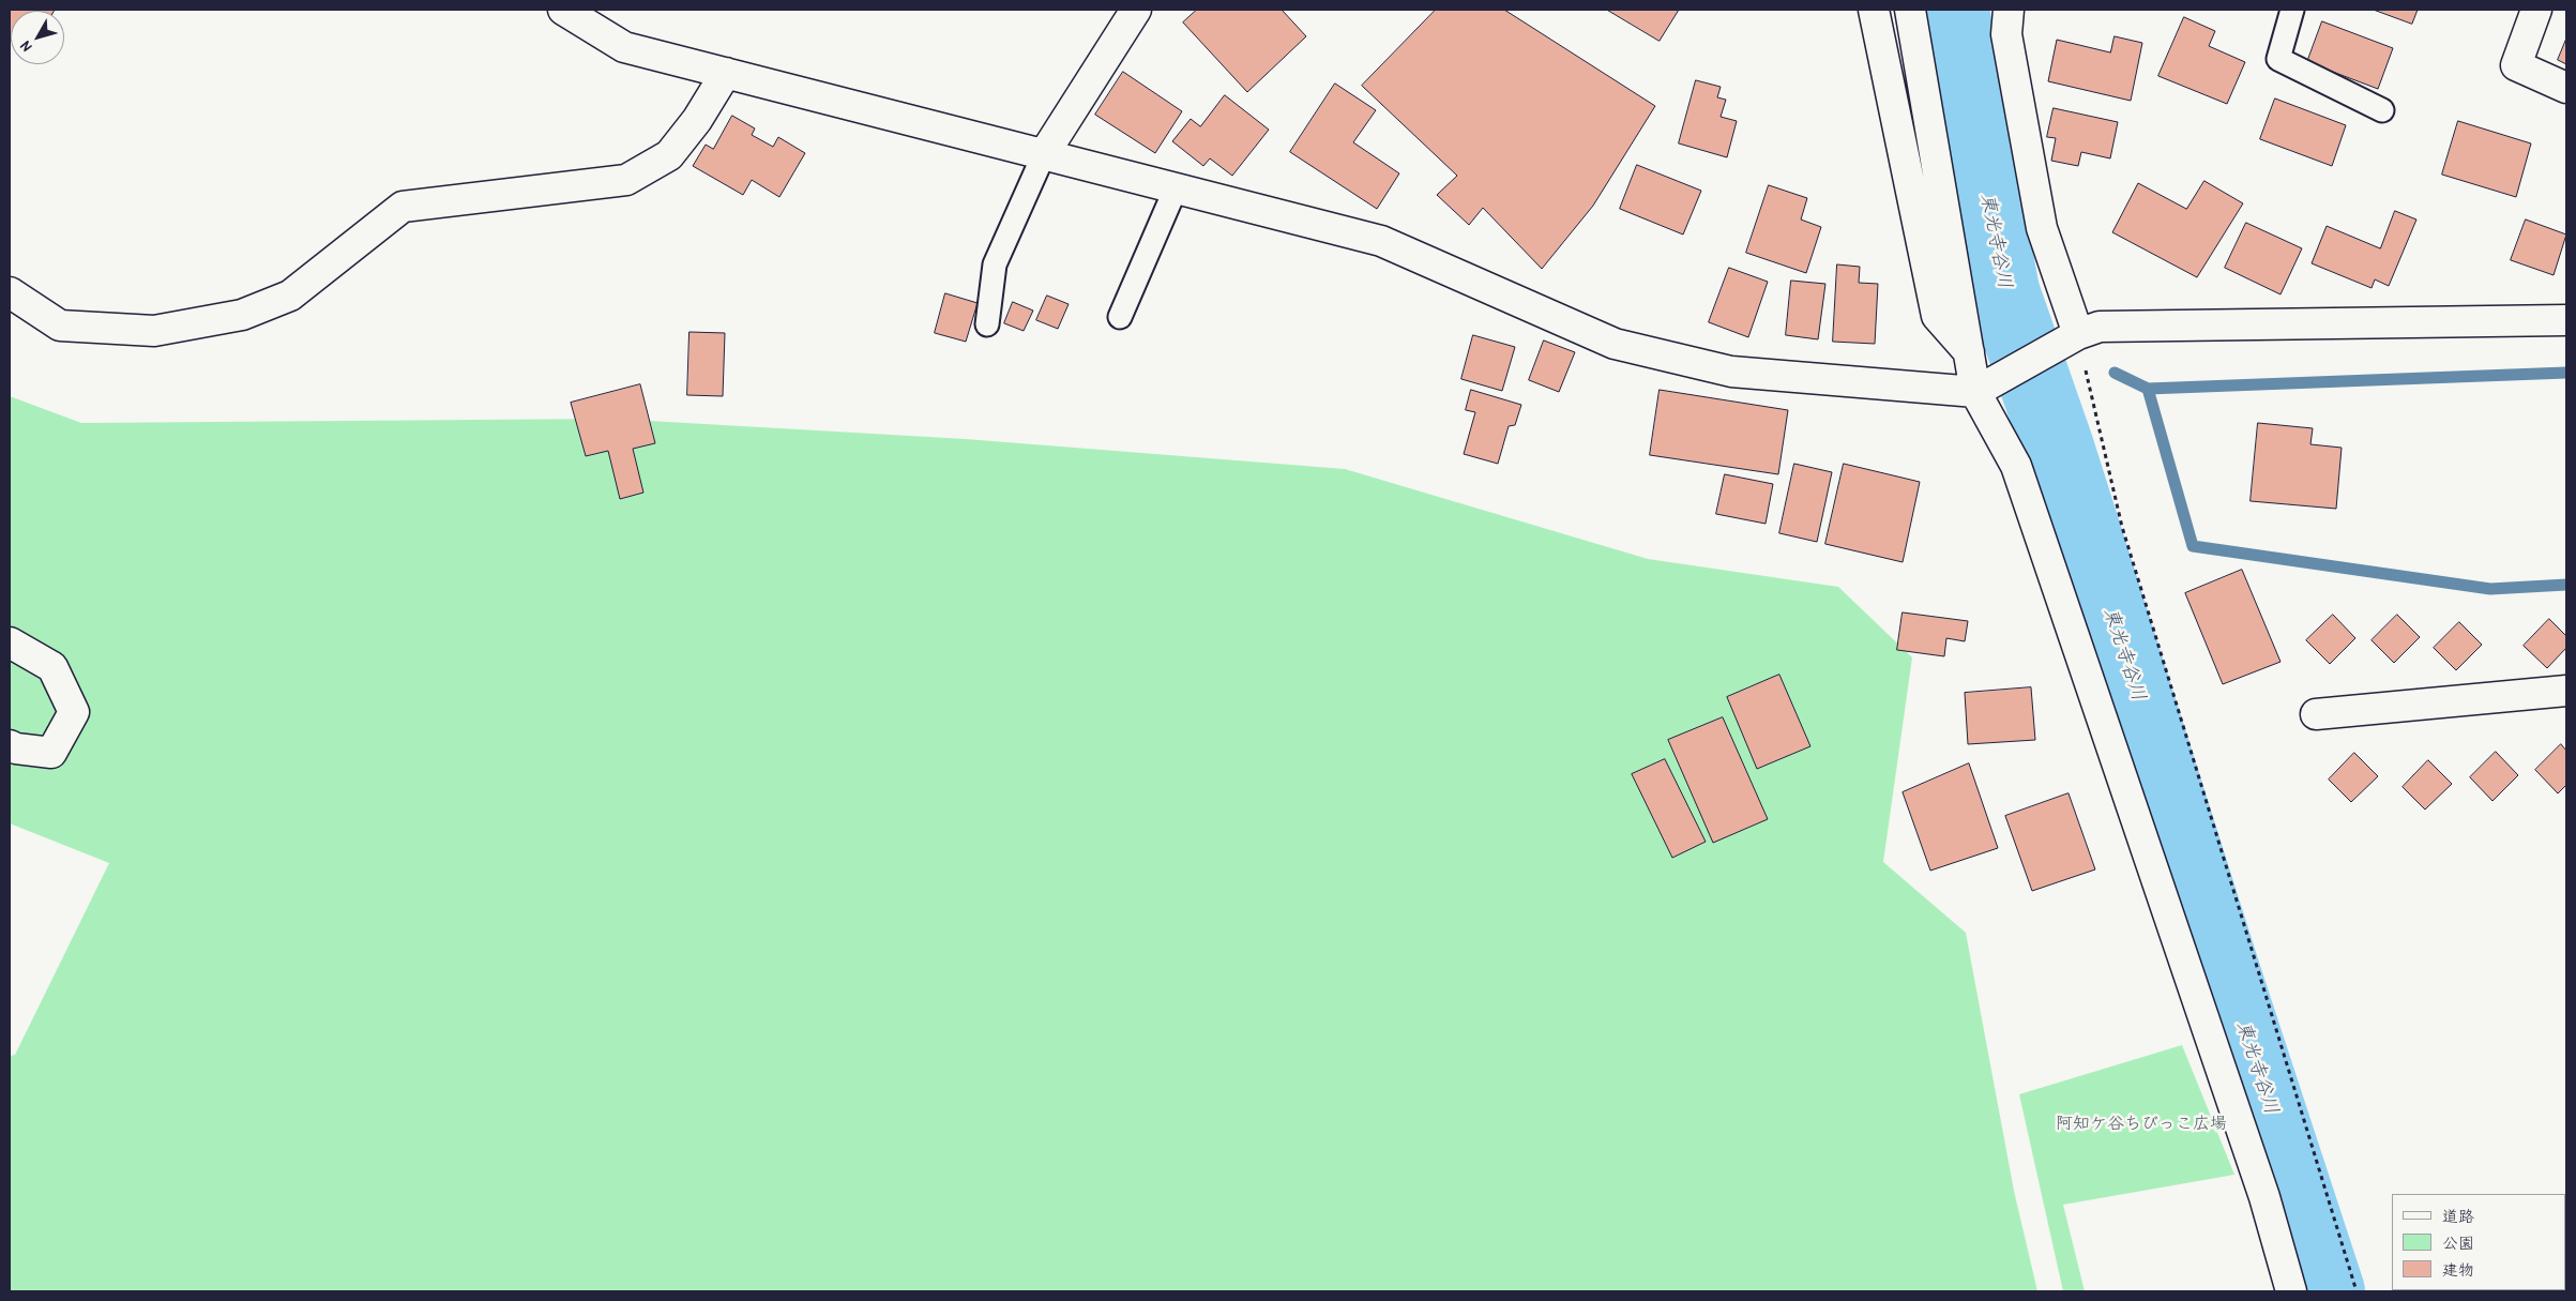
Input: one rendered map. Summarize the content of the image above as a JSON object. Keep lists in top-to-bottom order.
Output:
{
  "water": ["東光寺谷川"],
  "parks": ["阿知ケ谷ちびっこ広場"],
  "legend": ["道路", "公園", "建物"],
  "north": "bottom left"
}
